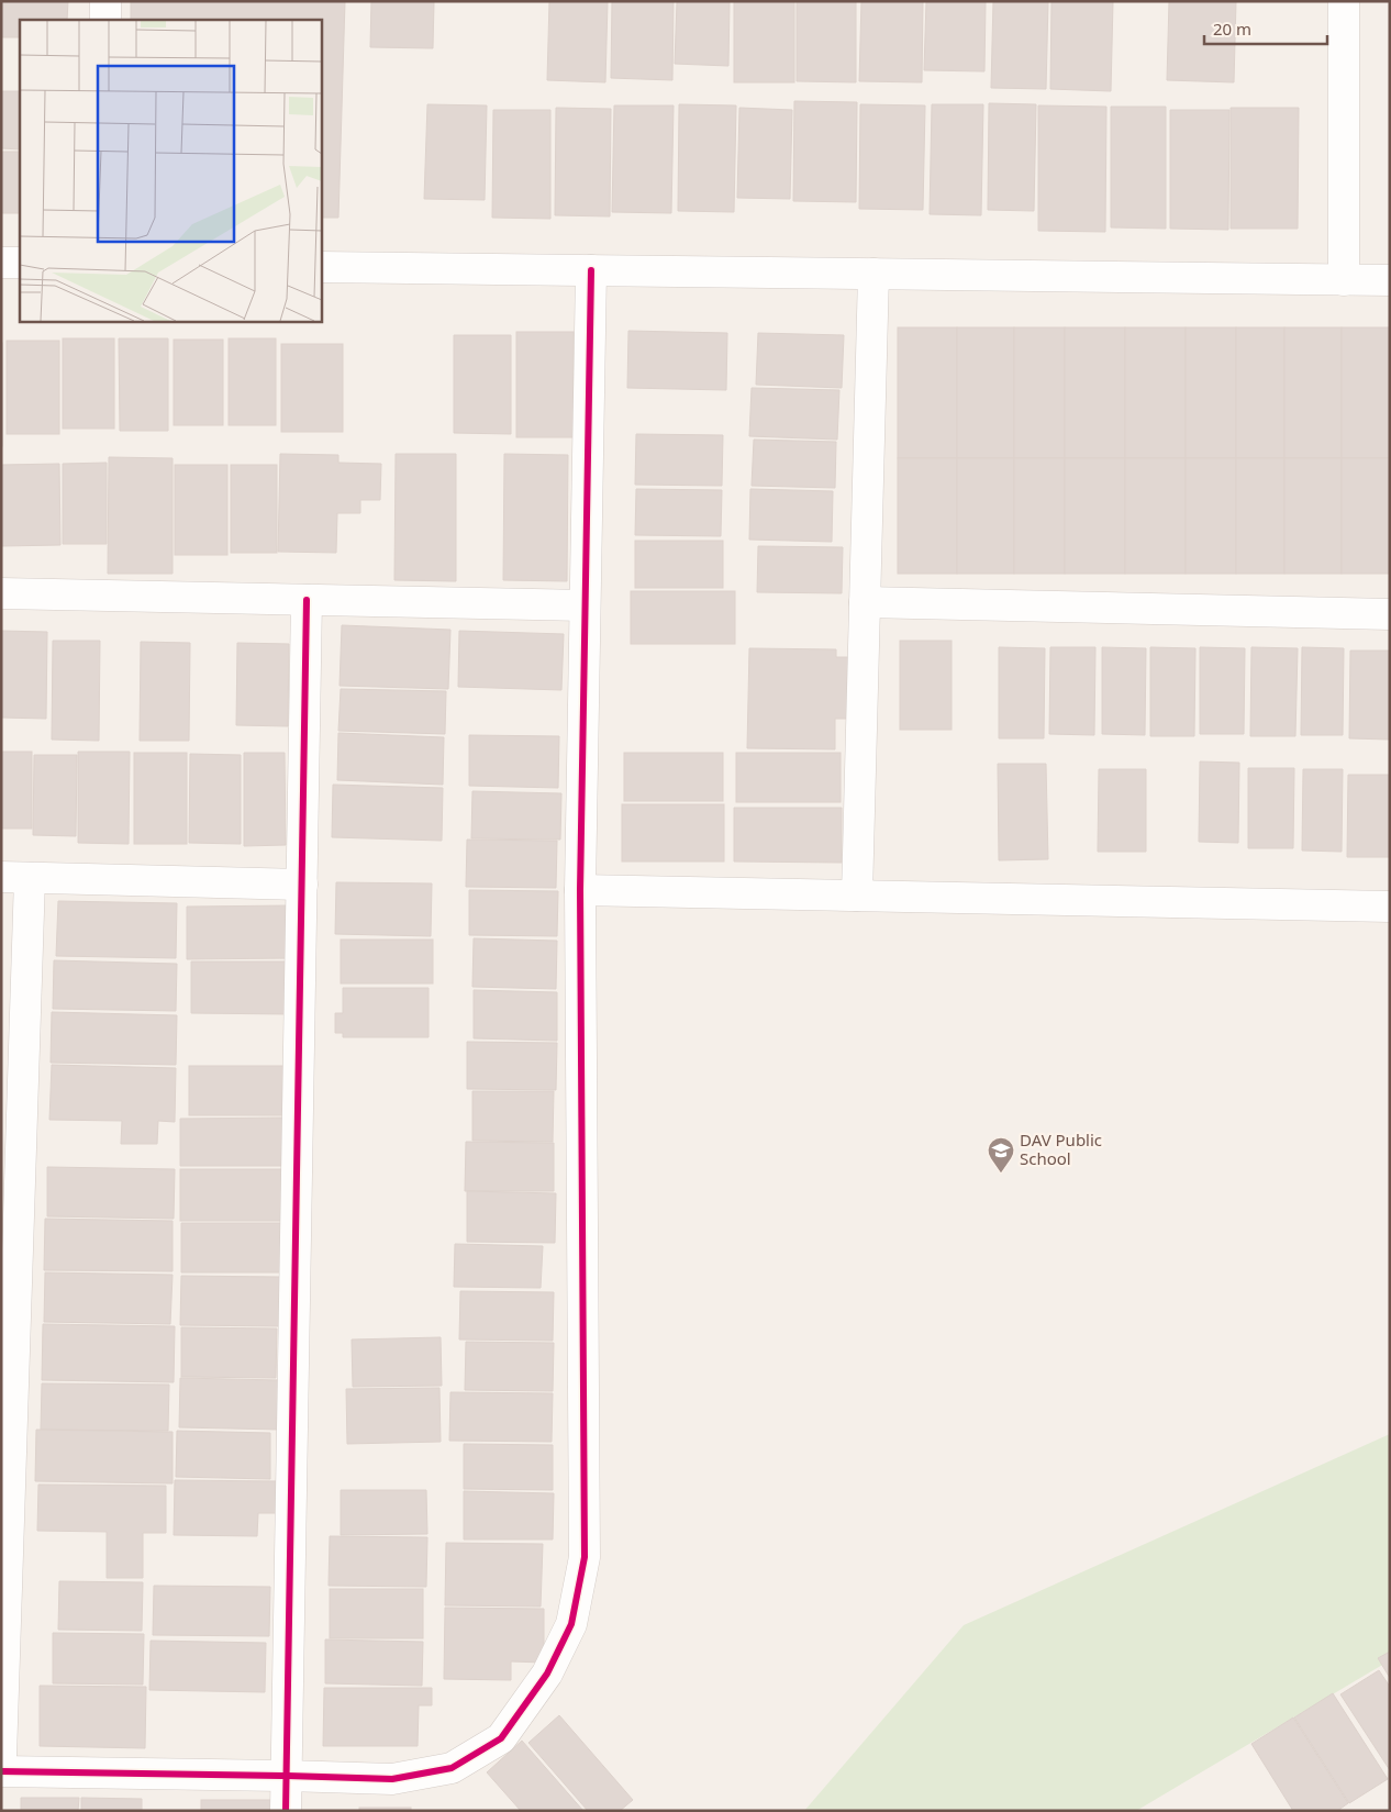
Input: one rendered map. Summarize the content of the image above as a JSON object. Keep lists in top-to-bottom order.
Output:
{
  "places": {
    "school or university": ["DAV Public School"]
  },
  "scale_bar": "20 m"
}
